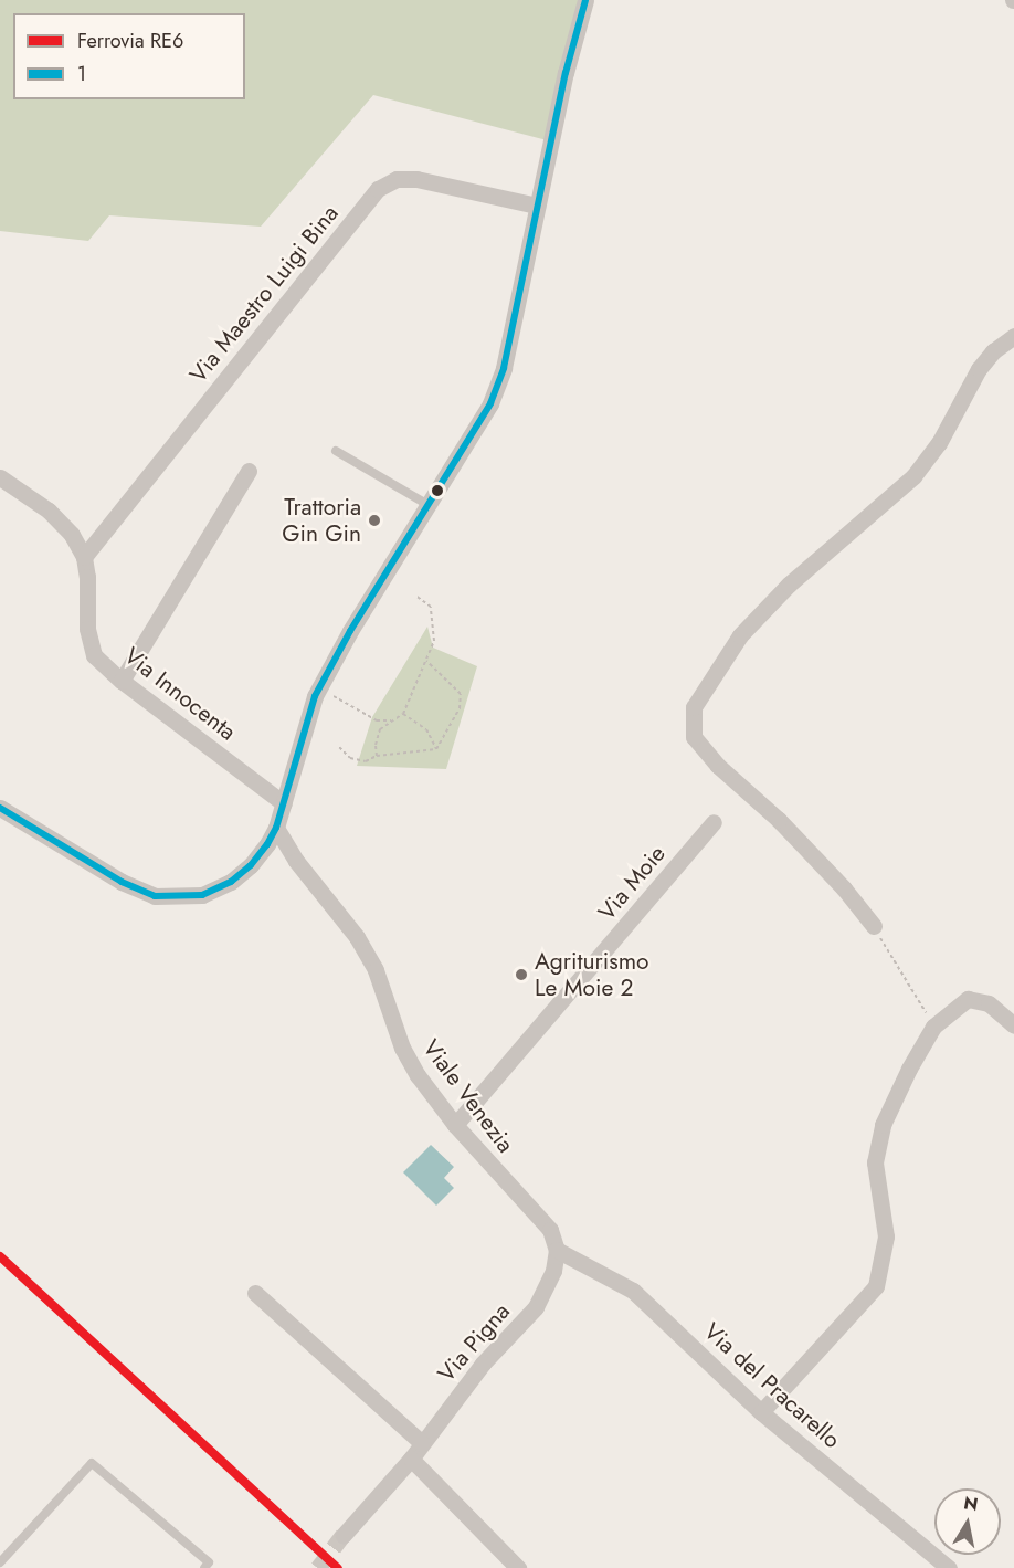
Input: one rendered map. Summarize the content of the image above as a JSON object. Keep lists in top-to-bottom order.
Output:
{
  "streets": {
    "street": [
      "Via Maestro Luigi Bina",
      "Via Innocenta",
      "Via Moie",
      "Viale Venezia",
      "Via Pigna",
      "Via del Pracarello"
    ]
  },
  "crossings": [
    ["Via Maestro Luigi Bina", "Via Innocenta"],
    ["Via Moie", "Viale Venezia"],
    ["Viale Venezia", "Via Pigna"],
    ["Viale Venezia", "Via del Pracarello"],
    ["Via Pigna", "Via del Pracarello"]
  ],
  "places": ["Trattoria Gin Gin", "Agriturismo Le Moie 2"],
  "lines": ["transit line 1", "rail line RE6"],
  "legend": ["Ferrovia RE6", "1"],
  "north": "top"
}
